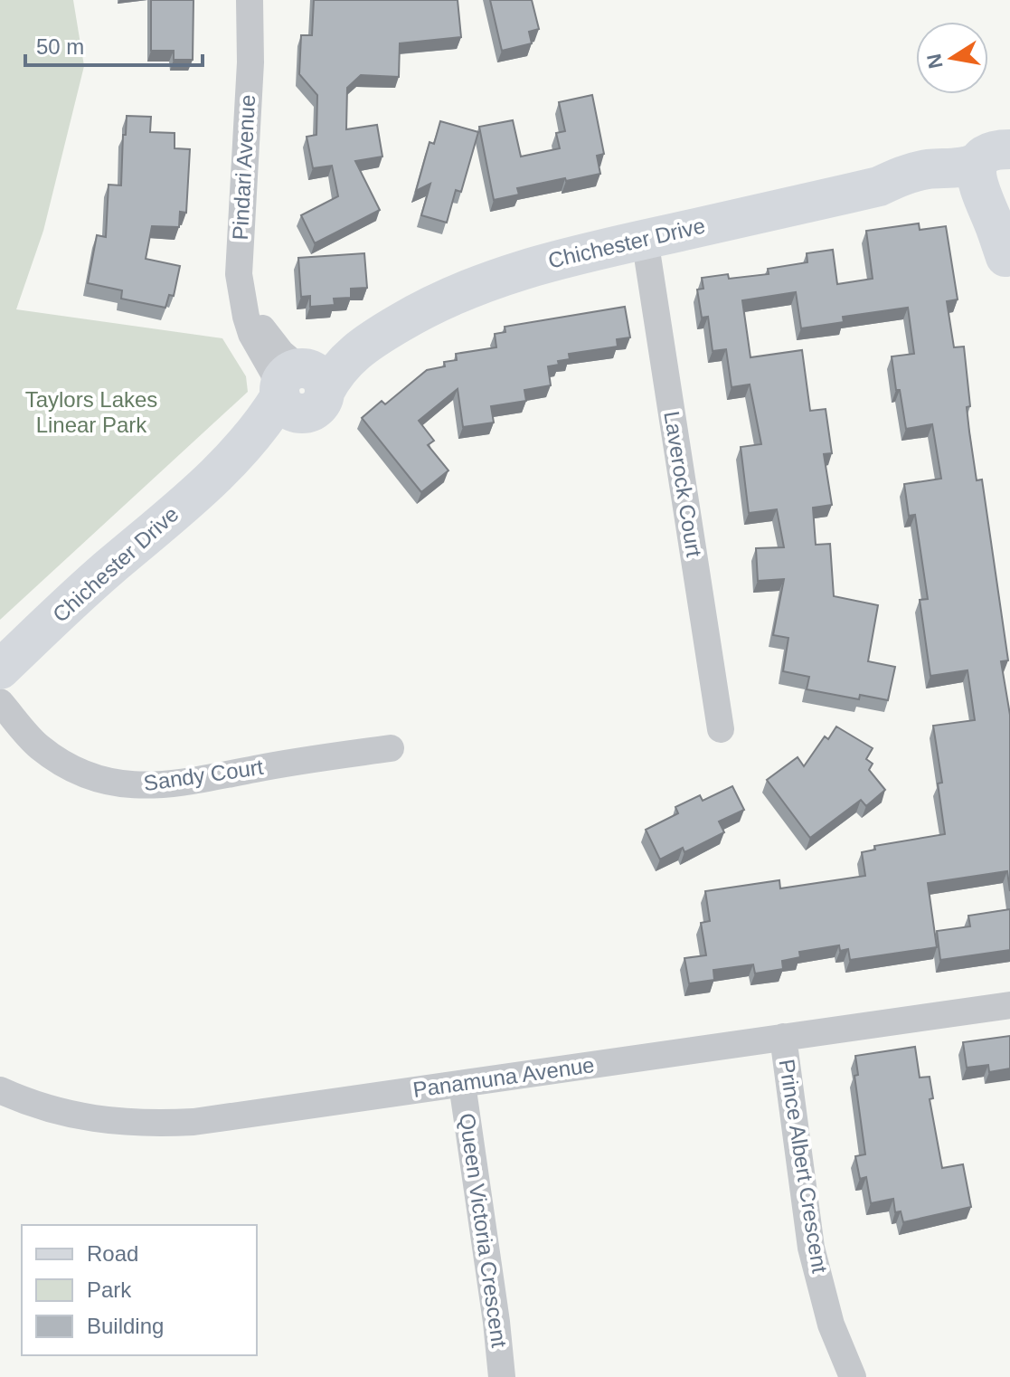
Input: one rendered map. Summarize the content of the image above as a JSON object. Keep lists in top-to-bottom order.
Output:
{
  "streets": {
    "street": [
      "Pindari Avenue",
      "Chichester Drive",
      "Laverock Court",
      "Sandy Court",
      "Panamuna Avenue",
      "Prince Albert Crescent",
      "Queen Victoria Crescent"
    ]
  },
  "crossings": [
    ["Pindari Avenue", "Chichester Drive"],
    ["Chichester Drive", "Laverock Court"],
    ["Panamuna Avenue", "Prince Albert Crescent"],
    ["Panamuna Avenue", "Queen Victoria Crescent"]
  ],
  "parks": ["Taylors Lakes Linear Park"],
  "legend": ["Road", "Park", "Building"],
  "scale_bar": "50 m",
  "north": "left"
}
